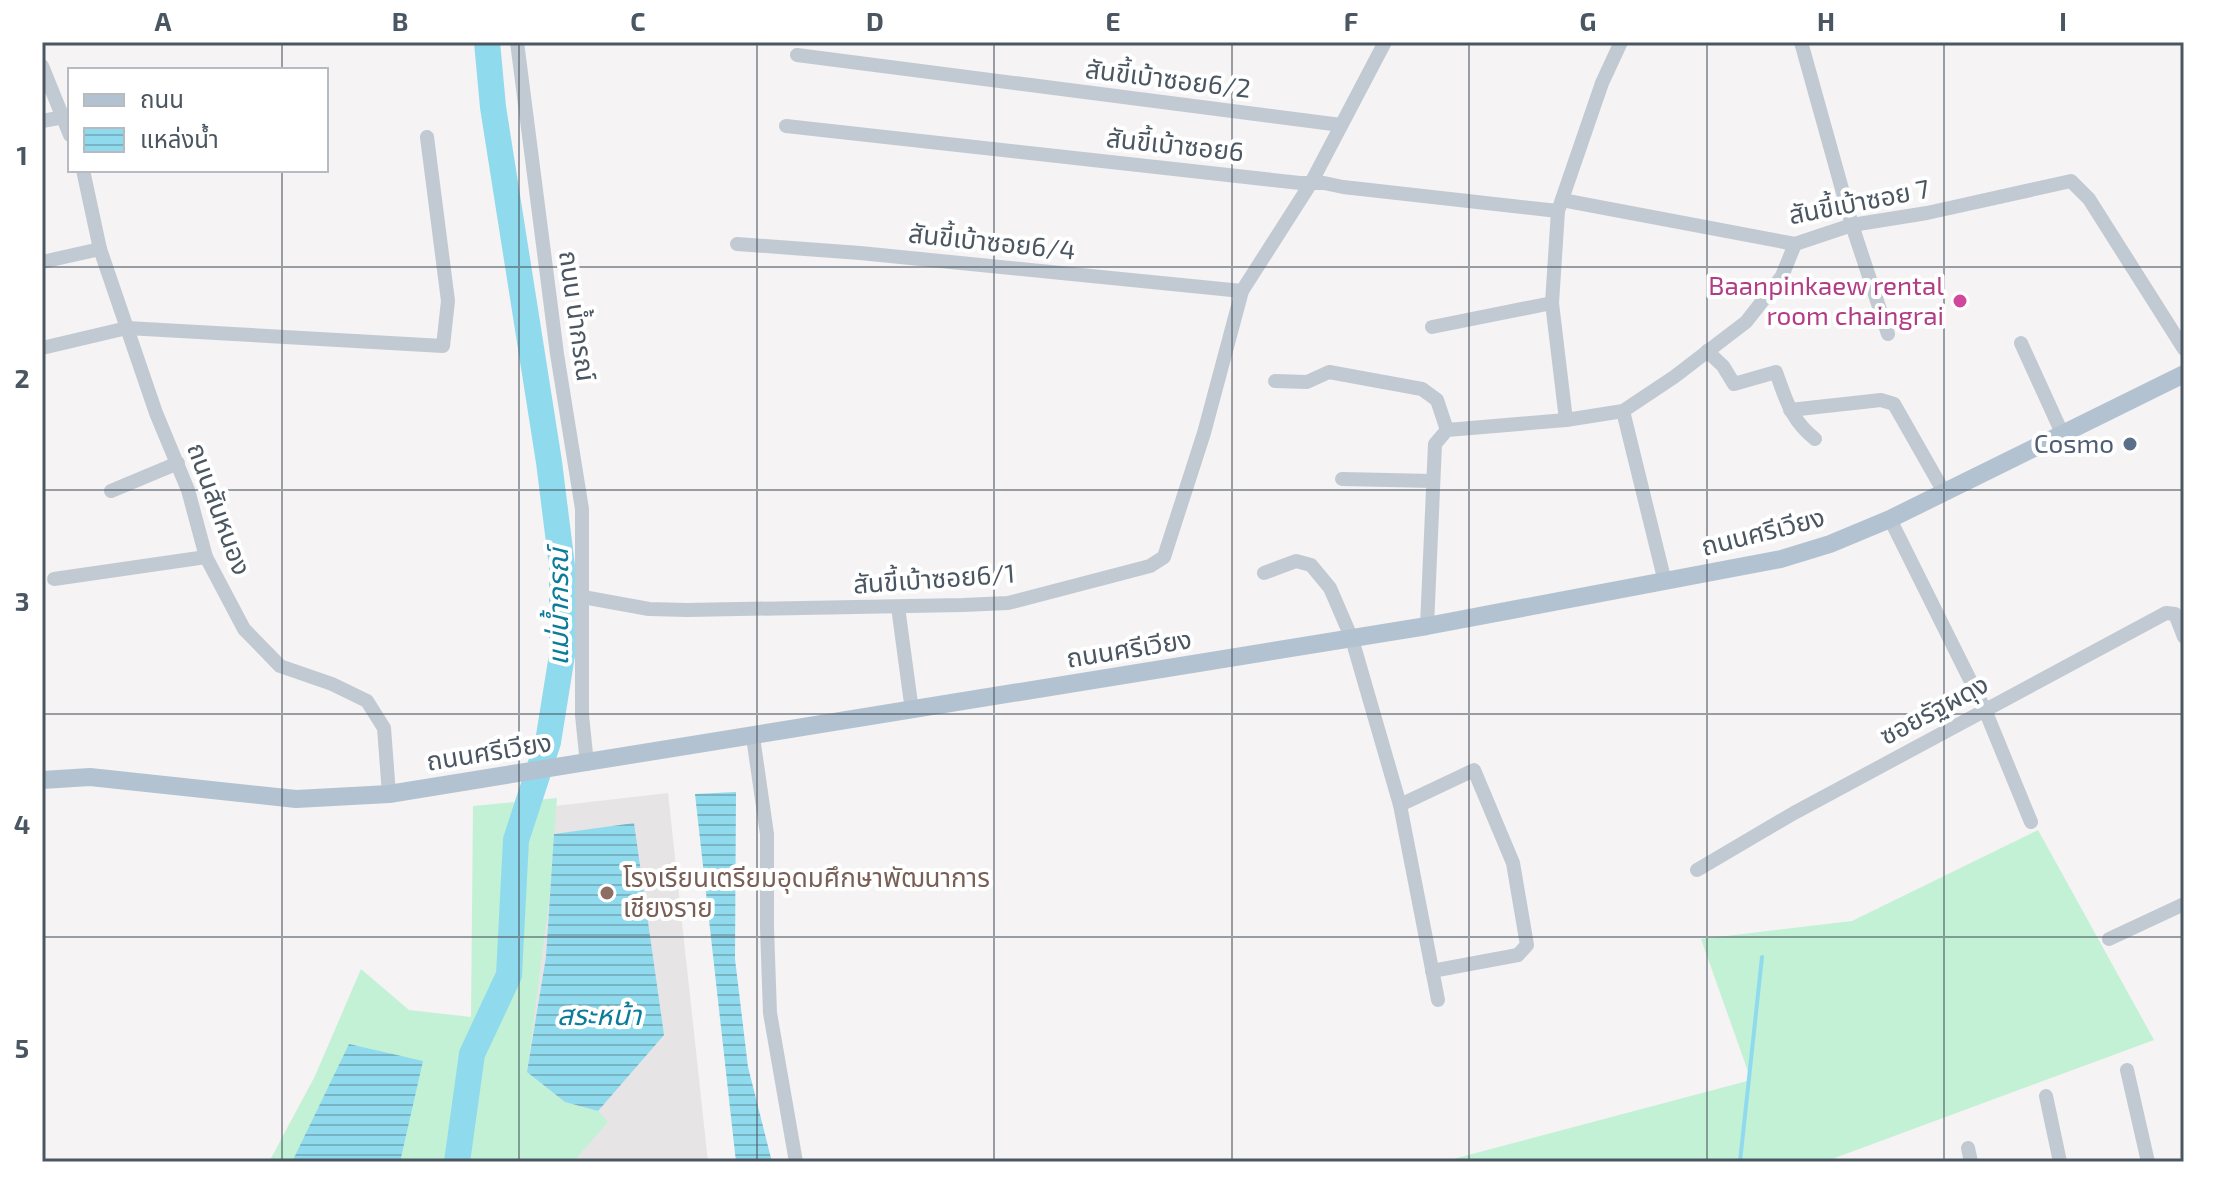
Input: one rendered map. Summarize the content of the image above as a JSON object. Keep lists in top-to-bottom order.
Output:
{
  "streets": {
    "main road": ["ถนนศรีเวียง"],
    "street": [
      "สันขี้เบ้าซอย6/2",
      "สันขี้เบ้าซอย6",
      "สันขี้เบ้าซอย 7",
      "สันขี้เบ้าซอย6/4",
      "ถนน น้ำกรณ์",
      "ถนนสันหนอง",
      "สันขี้เบ้าซอย6/1",
      "ซอยรัฐผดุง"
    ]
  },
  "crossings": [
    ["สันขี้เบ้าซอย6/2", "สันขี้เบ้าซอย6/1"],
    ["สันขี้เบ้าซอย6", "สันขี้เบ้าซอย 7"],
    ["สันขี้เบ้าซอย6", "สันขี้เบ้าซอย6/1"],
    ["สันขี้เบ้าซอย6/4", "สันขี้เบ้าซอย6/1"],
    ["ถนน น้ำกรณ์", "ถนนศรีเวียง"],
    ["ถนน น้ำกรณ์", "สันขี้เบ้าซอย6/1"],
    ["ถนนสันหนอง", "ถนนศรีเวียง"]
  ],
  "water": ["แม่น้ำกรณ์", "สระหน้า"],
  "places": ["Baanpinkaew rental room chaingrai", "Cosmo", "โรงเรียนเตรียมอุดมศึกษาพัฒนาการ เชียงราย"],
  "legend": ["ถนน", "แหล่งน้ำ"],
  "grid": {
    "columns": [
      "A",
      "B",
      "C",
      "D",
      "E",
      "F",
      "G",
      "H",
      "I"
    ],
    "rows": [
      "1",
      "2",
      "3",
      "4",
      "5"
    ]
  }
}
